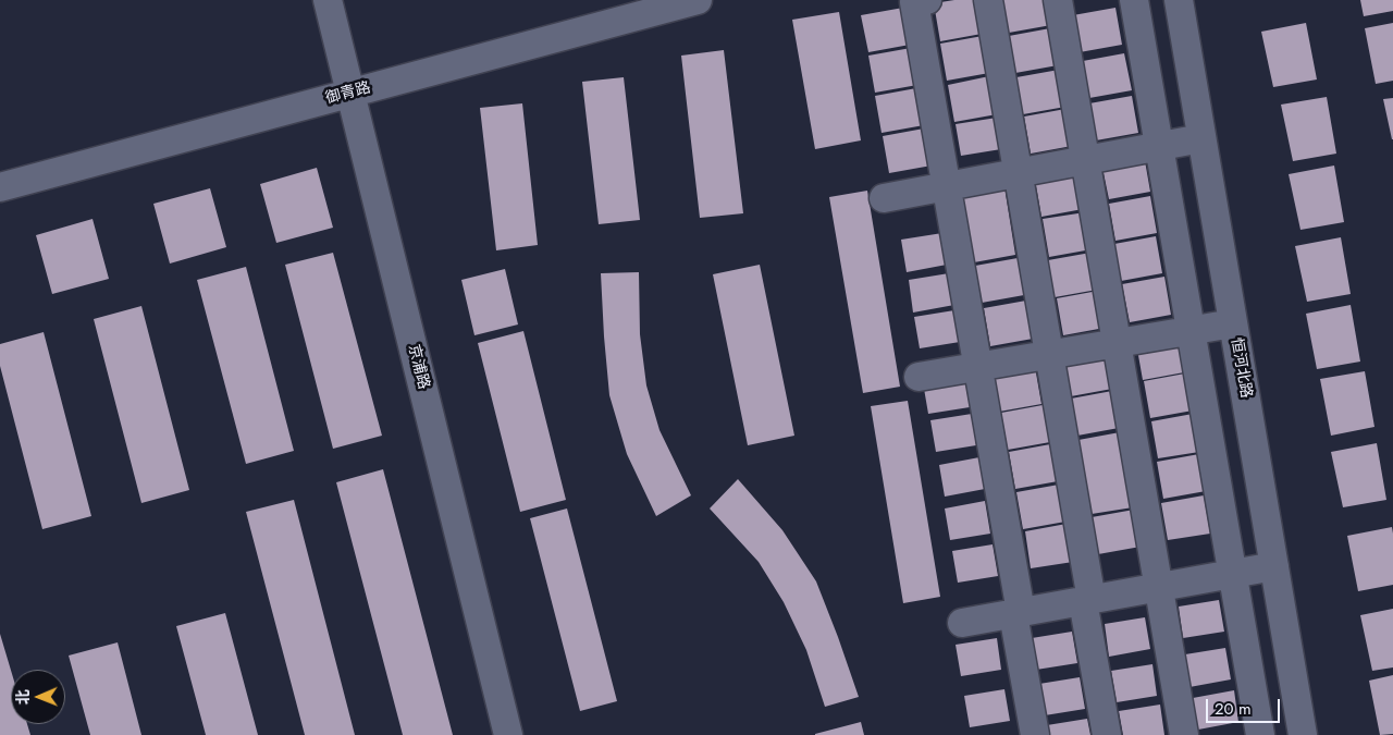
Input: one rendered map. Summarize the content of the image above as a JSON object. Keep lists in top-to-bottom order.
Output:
{
  "streets": {
    "street": ["御青路", "京浦路", "恒河北路"]
  },
  "crossings": [
    ["御青路", "京浦路"]
  ],
  "scale_bar": "20 m",
  "north": "left"
}
